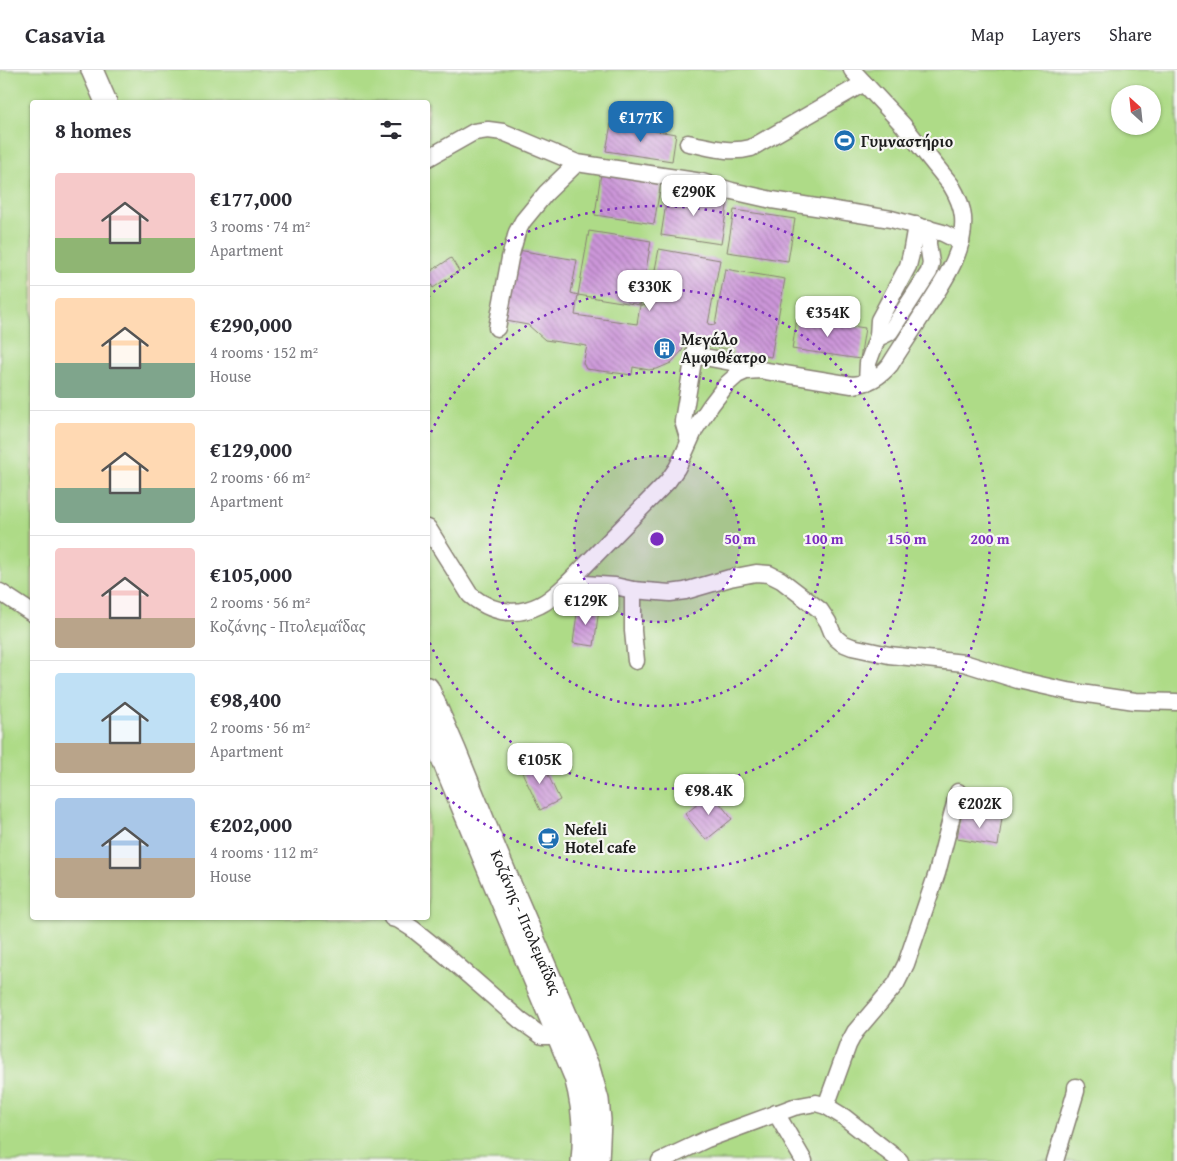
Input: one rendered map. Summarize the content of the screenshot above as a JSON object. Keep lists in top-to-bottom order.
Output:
{
  "streets": {
    "main road": ["Κοζάνης - Πτολεμαΐδας"]
  },
  "places": {
    "sports": ["Γυμναστήριο"],
    "building": ["Μεγάλο Αμφιθέατρο"],
    "cafe": ["Nefeli Hotel cafe"]
  },
  "north": "top left",
  "page": {
    "header": "Casavia",
    "nav": ["Map", "Layers", "Share"],
    "heading": "8 homes",
    "price": [
      "€177K",
      "€290K",
      "€330K",
      "€354K",
      "€129K",
      "€105K",
      "€98.4K",
      "€202K"
    ],
    "list": [
      {
        "name": "€177,000",
        "note": "3 rooms · 74 m² · Apartment"
      },
      {
        "name": "€290,000",
        "note": "4 rooms · 152 m² · House"
      },
      {
        "name": "€129,000",
        "note": "2 rooms · 66 m² · Apartment"
      },
      {
        "name": "€105,000",
        "note": "2 rooms · 56 m² · Κοζάνης - Πτολεμαΐδας"
      },
      {
        "name": "€98,400",
        "note": "2 rooms · 56 m² · Apartment"
      },
      {
        "name": "€202,000",
        "note": "4 rooms · 112 m² · House"
      }
    ]
  },
  "rings": [
    "50 m",
    "100 m",
    "150 m",
    "200 m"
  ]
}
